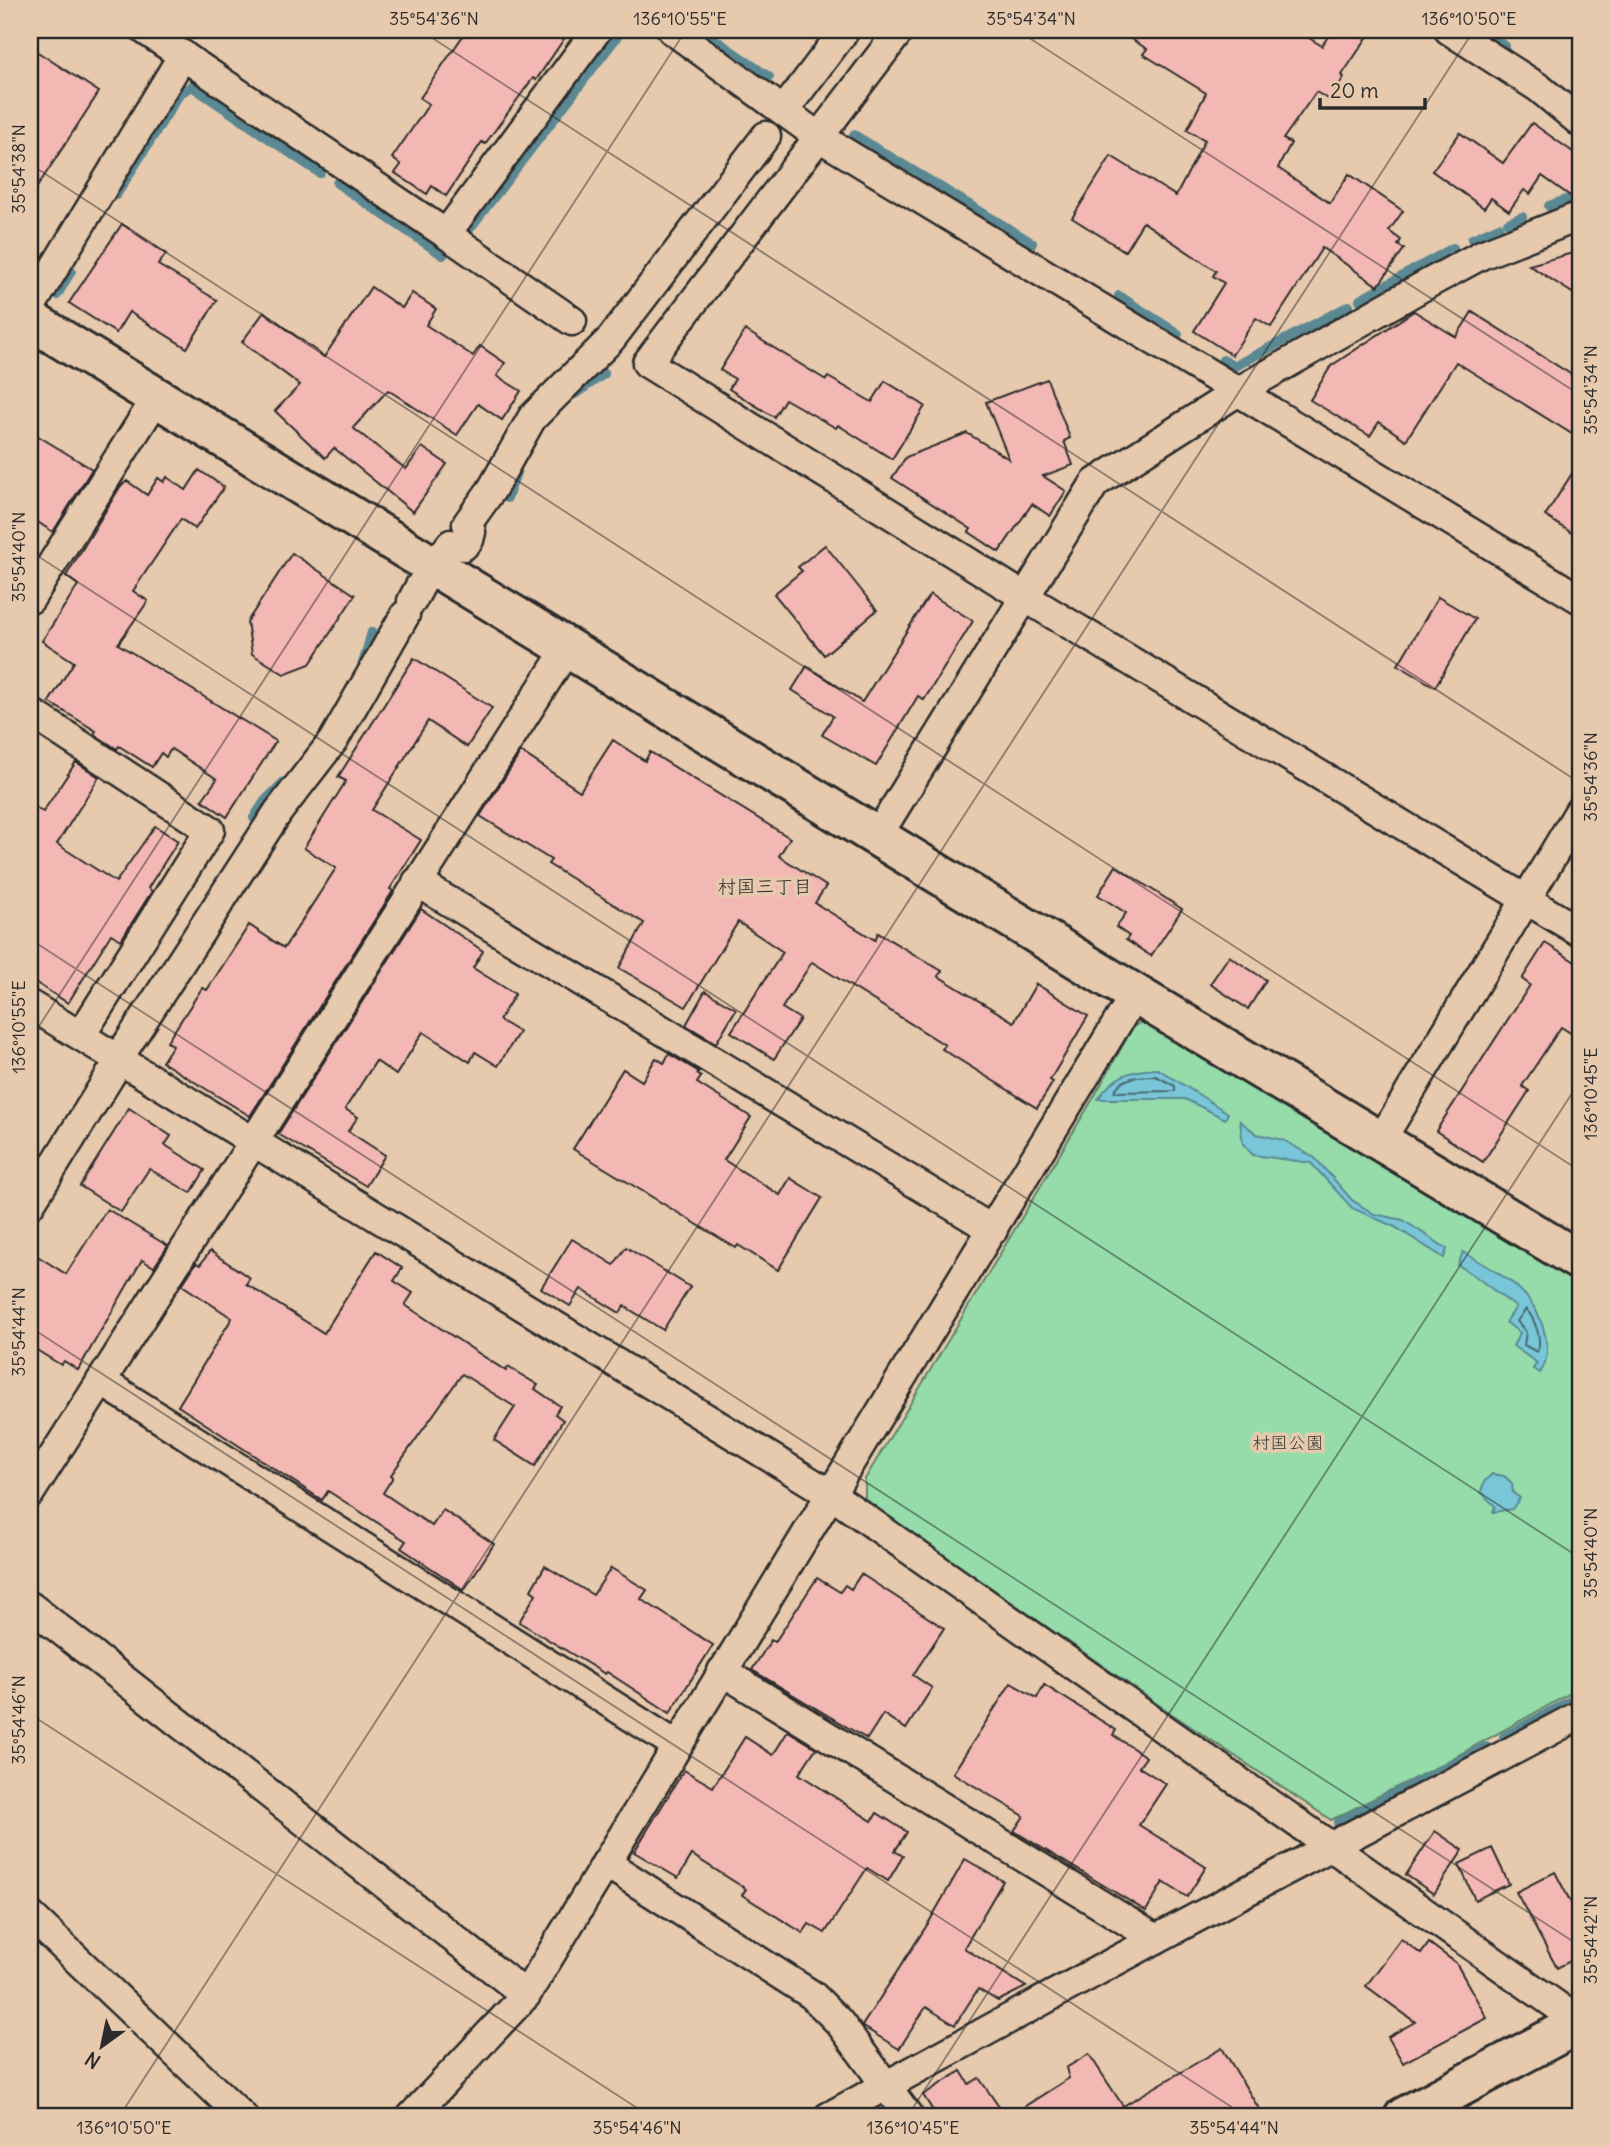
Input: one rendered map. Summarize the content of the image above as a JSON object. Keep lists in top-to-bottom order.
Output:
{
  "districts": ["村国三丁目"],
  "parks": ["村国公園"],
  "scale_bar": "20 m",
  "north": "bottom left",
  "coordinates": [
    "35°54'36\"N",
    "136°10'55\"E",
    "35°54'34\"N",
    "136°10'50\"E",
    "35°54'38\"N",
    "35°54'40\"N",
    "136°10'45\"E",
    "35°54'44\"N",
    "35°54'46\"N",
    "35°54'42\"N"
  ]
}
